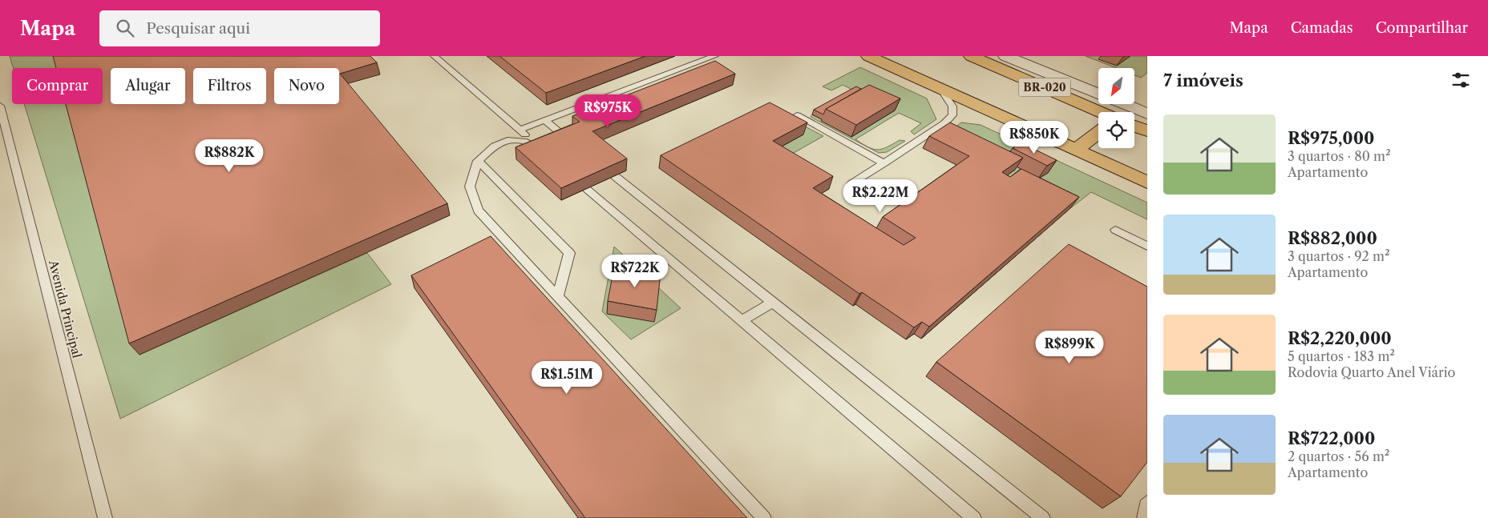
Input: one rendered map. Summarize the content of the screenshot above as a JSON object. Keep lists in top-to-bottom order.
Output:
{
  "streets": {
    "highway": ["BR-020"],
    "lane": ["Avenida Principal"]
  },
  "north": "bottom left",
  "page": {
    "header": "Mapa",
    "search": "Pesquisar aqui",
    "nav": ["Mapa", "Camadas", "Compartilhar"],
    "heading": "7 imóveis",
    "chip": [
      "Comprar",
      "Alugar",
      "Filtros",
      "Novo"
    ],
    "price": [
      "R$975K",
      "R$850K",
      "R$882K",
      "R$2.22M",
      "R$722K",
      "R$899K",
      "R$1.51M"
    ],
    "list": [
      {
        "name": "R$975,000",
        "note": "3 quartos · 80 m² · Apartamento"
      },
      {
        "name": "R$882,000",
        "note": "3 quartos · 92 m² · Apartamento"
      },
      {
        "name": "R$2,220,000",
        "note": "5 quartos · 183 m² · Rodovia Quarto Anel Viário"
      },
      {
        "name": "R$722,000",
        "note": "2 quartos · 56 m² · Apartamento"
      }
    ]
  }
}
